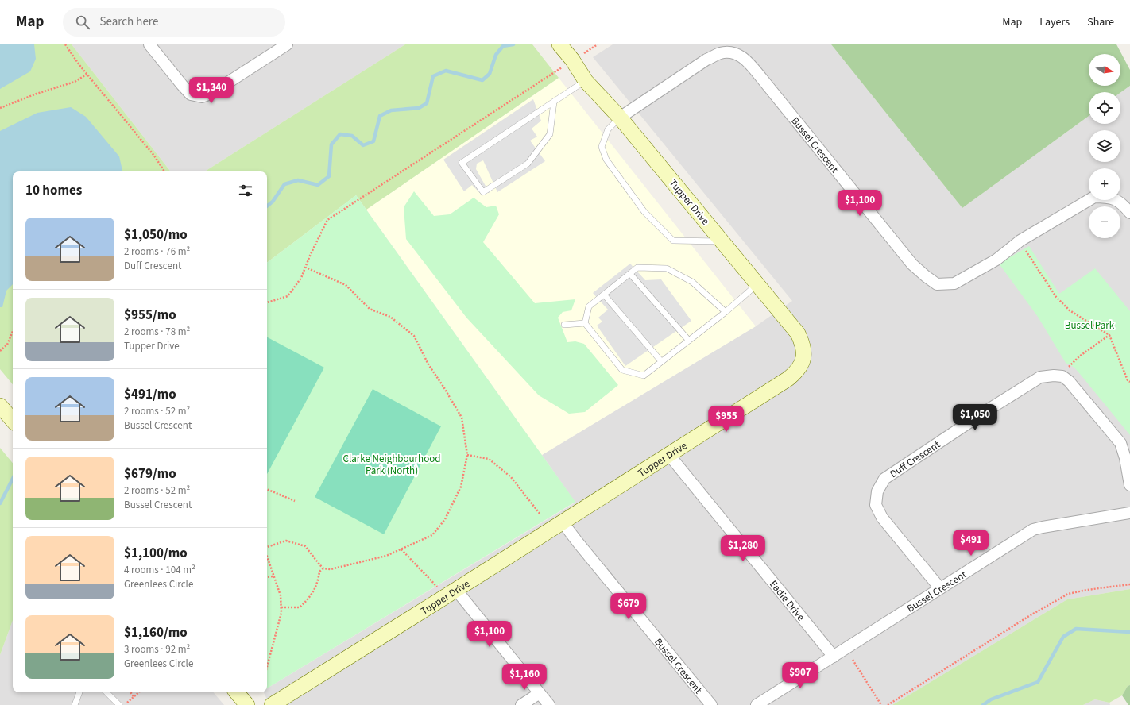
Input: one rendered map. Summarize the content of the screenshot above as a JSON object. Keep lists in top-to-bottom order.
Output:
{
  "streets": {
    "street": [
      "Bussel Crescent",
      "Tupper Drive",
      "Duff Crescent",
      "Eadie Drive"
    ]
  },
  "crossings": [
    ["Bussel Crescent", "Tupper Drive"],
    ["Bussel Crescent", "Duff Crescent"],
    ["Bussel Crescent", "Eadie Drive"],
    ["Tupper Drive", "Eadie Drive"]
  ],
  "parks": ["Bussel Park", "Clarke Neighbourhood Park (North)"],
  "north": "right",
  "page": {
    "header": "Map",
    "search": "Search here",
    "nav": ["Map", "Layers", "Share"],
    "map_buttons": ["+", "−"],
    "price": [
      "$1,340",
      "$1,100",
      "$1,050",
      "$955",
      "$491",
      "$1,280",
      "$679",
      "$1,100",
      "$907",
      "$1,160"
    ],
    "heading": "10 homes",
    "list": [
      {
        "name": "$1,050/mo",
        "note": "2 rooms · 76 m² · Duff Crescent"
      },
      {
        "name": "$955/mo",
        "note": "2 rooms · 78 m² · Tupper Drive"
      },
      {
        "name": "$491/mo",
        "note": "2 rooms · 52 m² · Bussel Crescent"
      },
      {
        "name": "$679/mo",
        "note": "2 rooms · 52 m² · Bussel Crescent"
      },
      {
        "name": "$1,100/mo",
        "note": "4 rooms · 104 m² · Greenlees Circle"
      },
      {
        "name": "$1,160/mo",
        "note": "3 rooms · 92 m² · Greenlees Circle"
      }
    ]
  }
}
